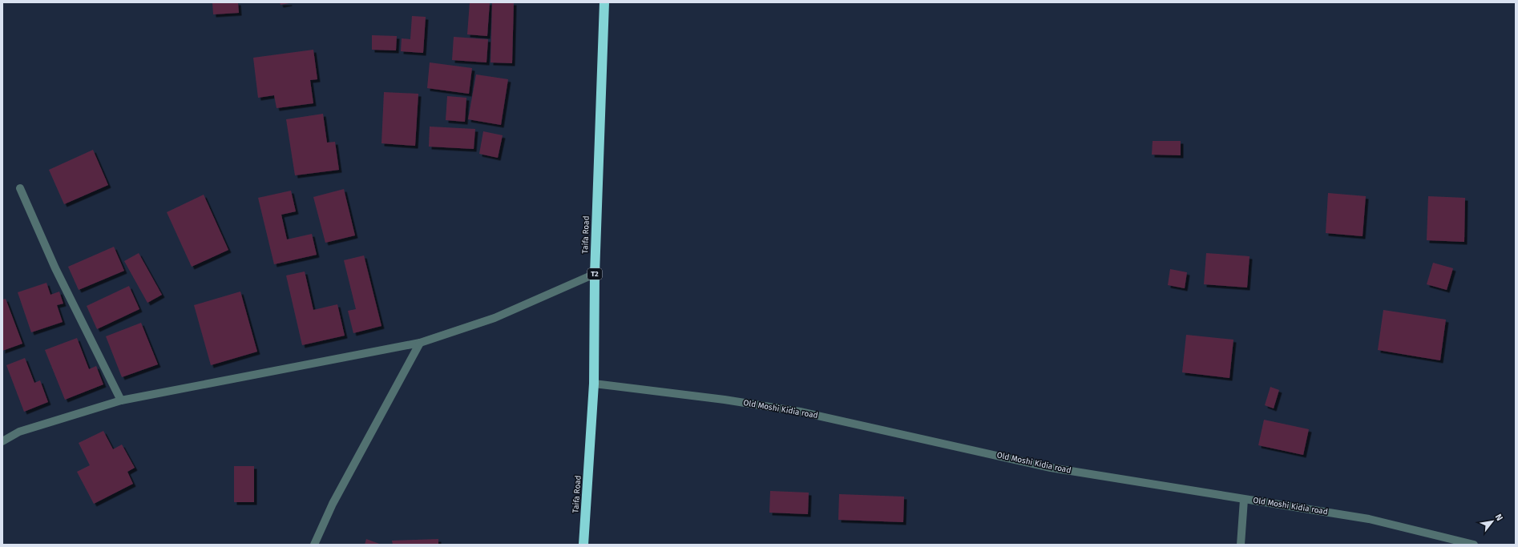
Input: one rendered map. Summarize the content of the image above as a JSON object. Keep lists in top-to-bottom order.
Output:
{
  "streets": {
    "highway": ["Taifa Road", "T2"],
    "street": ["Old Moshi Kidia road"]
  },
  "crossings": [
    ["Taifa Road", "Old Moshi Kidia road"]
  ],
  "north": "top right"
}
